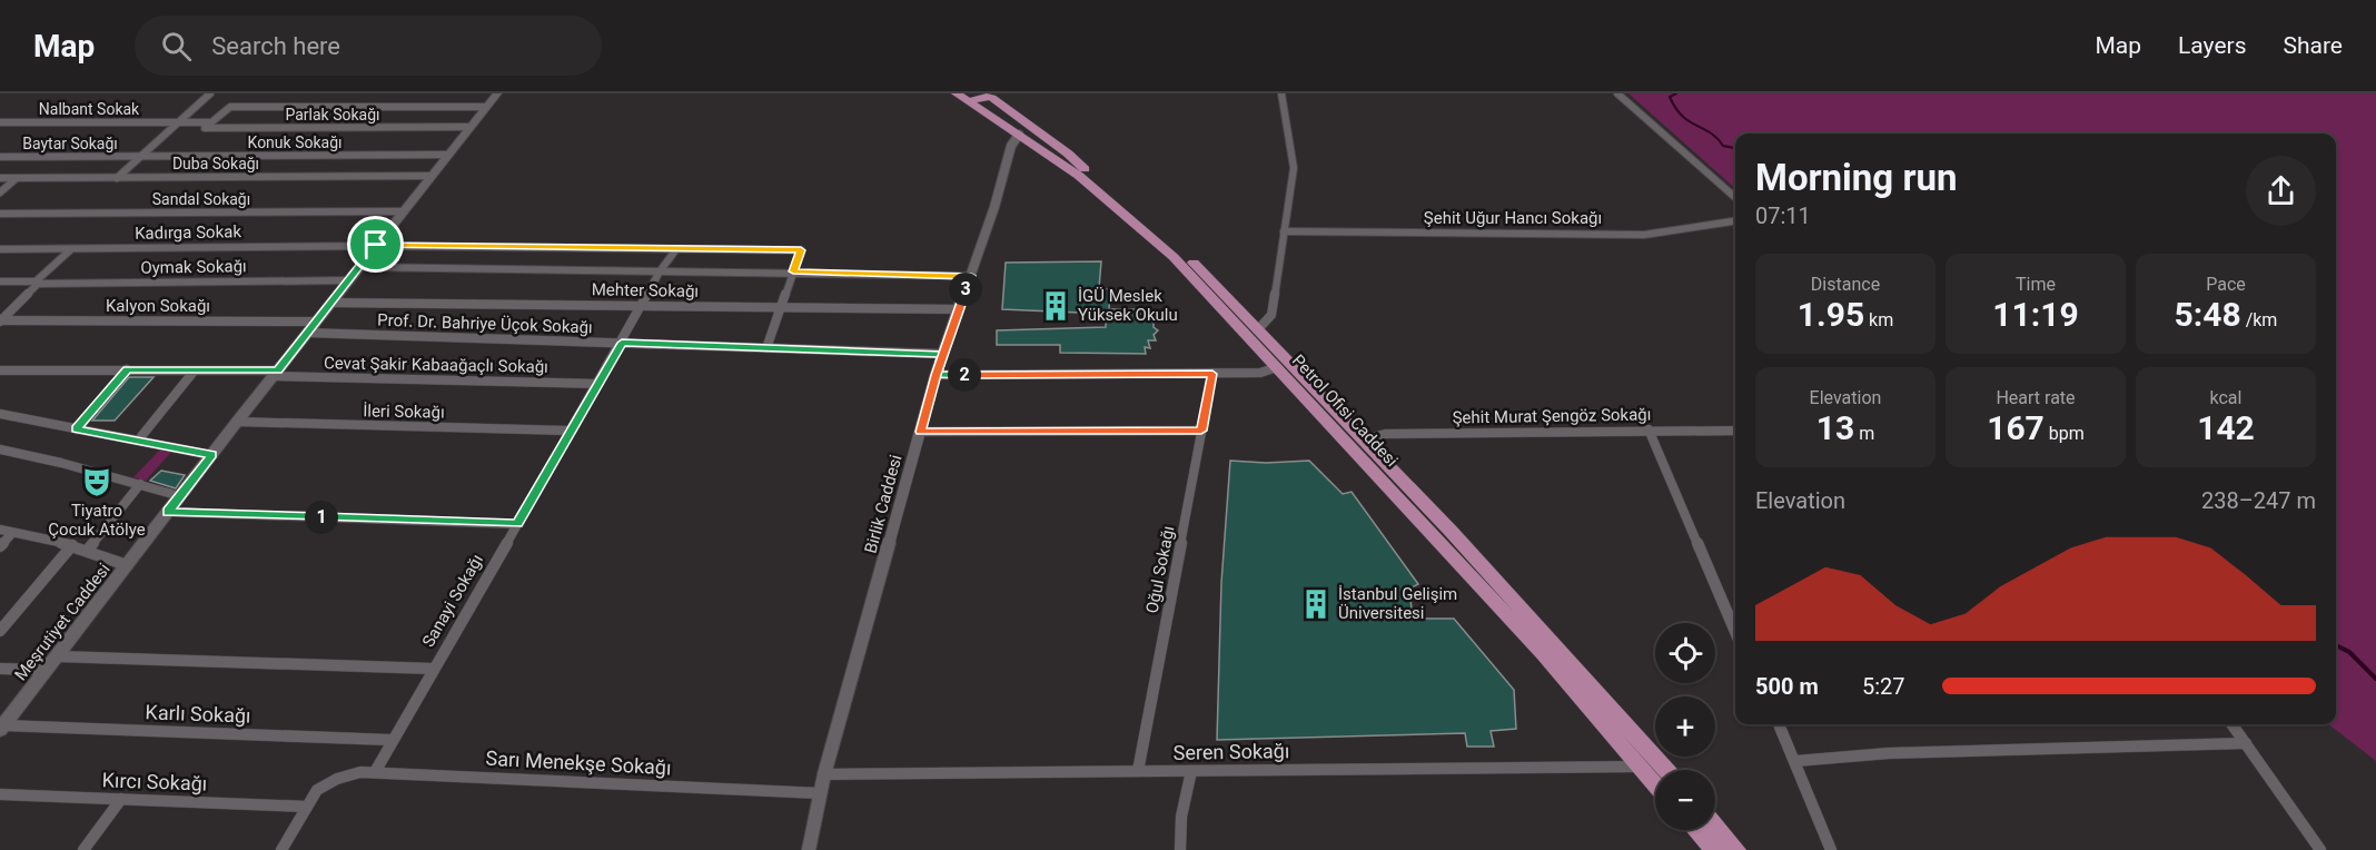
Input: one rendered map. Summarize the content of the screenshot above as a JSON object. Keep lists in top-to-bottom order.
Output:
{
  "streets": {
    "main road": ["Petrol Ofisi Caddesi", "Meşrutiyet Caddesi"],
    "street": [
      "Nalbant Sokak",
      "Parlak Sokağı",
      "Konuk Sokağı",
      "Baytar Sokağı",
      "Duba Sokağı",
      "Sandal Sokağı",
      "Şehit Uğur Hancı Sokağı",
      "Kadırga Sokak",
      "Oymak Sokağı",
      "Mehter Sokağı",
      "Kalyon Sokağı",
      "Prof. Dr. Bahriye Üçok Sokağı",
      "Cevat Şakir Kabaağaçlı Sokağı",
      "İleri Sokağı",
      "Şehit Murat Şengöz Sokağı",
      "Birlik Caddesi",
      "Oğul Sokağı",
      "Sanayi Sokağı",
      "Karlı Sokağı",
      "Seren Sokağı",
      "Sarı Menekşe Sokağı",
      "Kırcı Sokağı"
    ]
  },
  "crossings": [
    ["Nalbant Sokak", "Parlak Sokağı"],
    ["Parlak Sokağı", "Meşrutiyet Caddesi"],
    ["Konuk Sokağı", "Baytar Sokağı"],
    ["Konuk Sokağı", "Meşrutiyet Caddesi"],
    ["Duba Sokağı", "Meşrutiyet Caddesi"],
    ["Sandal Sokağı", "Meşrutiyet Caddesi"],
    ["Kadırga Sokak", "Sanayi Sokağı"],
    ["Kadırga Sokak", "Meşrutiyet Caddesi"],
    ["Oymak Sokağı", "Meşrutiyet Caddesi"],
    ["Mehter Sokağı", "Birlik Caddesi"],
    ["Mehter Sokağı", "Sanayi Sokağı"],
    ["Mehter Sokağı", "Meşrutiyet Caddesi"],
    ["Kalyon Sokağı", "Meşrutiyet Caddesi"],
    ["Prof. Dr. Bahriye Üçok Sokağı", "Birlik Caddesi"],
    ["Prof. Dr. Bahriye Üçok Sokağı", "Sanayi Sokağı"],
    ["Prof. Dr. Bahriye Üçok Sokağı", "Meşrutiyet Caddesi"],
    ["Cevat Şakir Kabaağaçlı Sokağı", "Sanayi Sokağı"],
    ["Cevat Şakir Kabaağaçlı Sokağı", "Meşrutiyet Caddesi"],
    ["Petrol Ofisi Caddesi", "Şehit Murat Şengöz Sokağı"],
    ["Petrol Ofisi Caddesi", "Birlik Caddesi"],
    ["Petrol Ofisi Caddesi", "Seren Sokağı"],
    ["İleri Sokağı", "Sanayi Sokağı"],
    ["İleri Sokağı", "Meşrutiyet Caddesi"],
    ["Birlik Caddesi", "Seren Sokağı"],
    ["Birlik Caddesi", "Sarı Menekşe Sokağı"],
    ["Oğul Sokağı", "Seren Sokağı"],
    ["Sanayi Sokağı", "Karlı Sokağı"],
    ["Sanayi Sokağı", "Sarı Menekşe Sokağı"],
    ["Meşrutiyet Caddesi", "Karlı Sokağı"],
    ["Sarı Menekşe Sokağı", "Kırcı Sokağı"]
  ],
  "places": {
    "building": ["İGÜ Meslek Yüksek Okulu", "İstanbul Gelişim Üniversitesi"],
    "theatre": ["Tiyatro Çocuk Atölye"]
  },
  "page": {
    "header": "Map",
    "search": "Search here",
    "nav": ["Map", "Layers", "Share"],
    "heading": ["Morning run", "07:11"],
    "stats": [
      ["Distance", "1.95 km"],
      ["Time", "11:19"],
      ["Pace", "5:48 /km"],
      ["Elevation", "13 m"],
      ["Heart rate", "167 bpm"],
      ["kcal", "142"]
    ],
    "pins": ["3", "2", "1"],
    "chart": ["Elevation", "238–247 m"],
    "map_buttons": ["+", "−"],
    "list": [
      {
        "name": "500 m",
        "note": "5:27"
      }
    ]
  }
}
